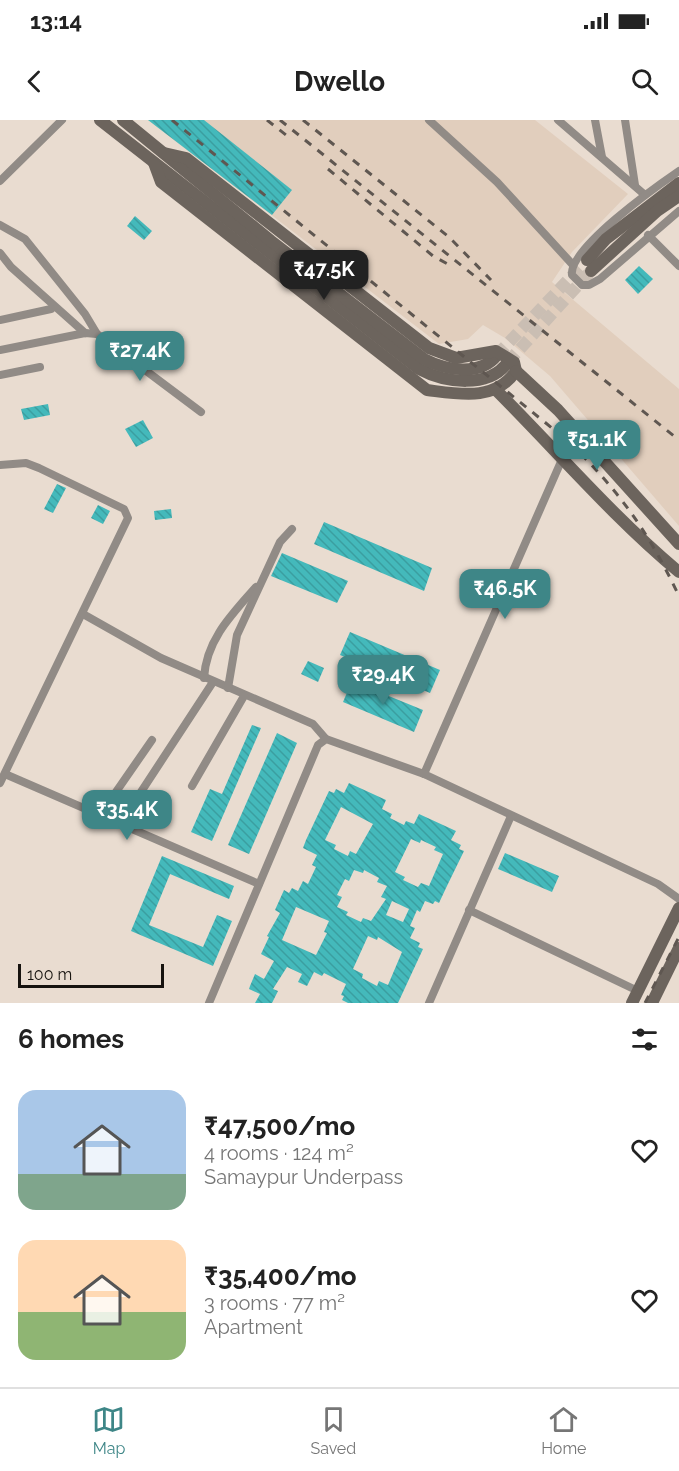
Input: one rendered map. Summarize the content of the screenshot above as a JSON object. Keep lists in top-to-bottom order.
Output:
{
  "scale_bar": "100 m",
  "page": {
    "status": "13:14",
    "header": "Dwello",
    "price": [
      "₹47.5K",
      "₹27.4K",
      "₹51.1K",
      "₹46.5K",
      "₹29.4K",
      "₹35.4K"
    ],
    "scale": "100 m",
    "heading": "6 homes",
    "list": [
      {
        "name": "₹47,500/mo",
        "note": "4 rooms · 124 m² · Samaypur Underpass"
      },
      {
        "name": "₹35,400/mo",
        "note": "3 rooms · 77 m² · Apartment"
      }
    ],
    "tabs": ["Map", "Saved", "Home"]
  }
}
